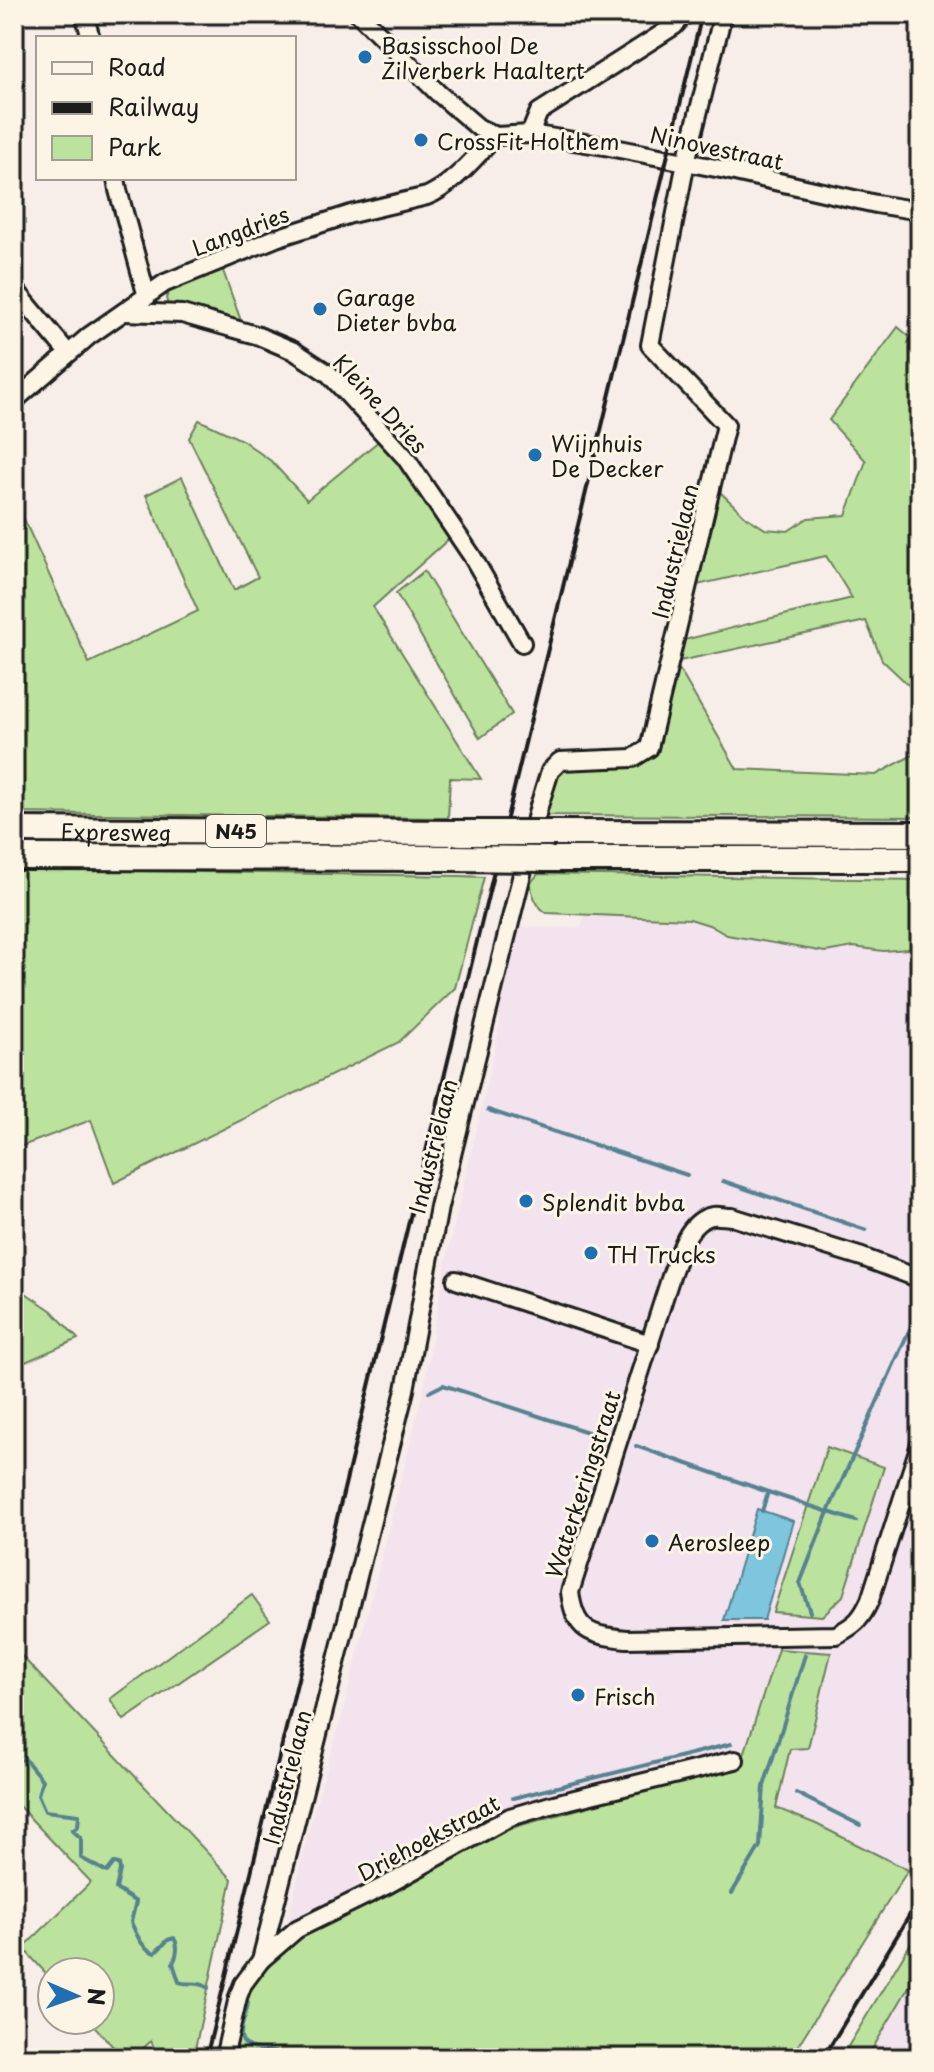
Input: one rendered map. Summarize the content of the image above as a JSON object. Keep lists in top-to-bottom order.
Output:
{
  "streets": {
    "highway": ["Expresweg", "N45"],
    "street": [
      "Ninovestraat",
      "Langdries",
      "Kleine Dries",
      "Industrielaan",
      "Waterkeringstraat",
      "Driehoekstraat"
    ]
  },
  "crossings": [
    ["Ninovestraat", "Langdries"],
    ["Ninovestraat", "Industrielaan"],
    ["Langdries", "Kleine Dries"],
    ["Industrielaan", "Driehoekstraat"]
  ],
  "places": [
    "Basisschool De Zilverberk Haaltert",
    "CrossFit Holthem",
    "Garage Dieter bvba",
    "Wijnhuis De Decker",
    "Splendit bvba",
    "TH Trucks",
    "Aerosleep",
    "Frisch"
  ],
  "legend": ["Road", "Railway", "Park"],
  "north": "right"
}
